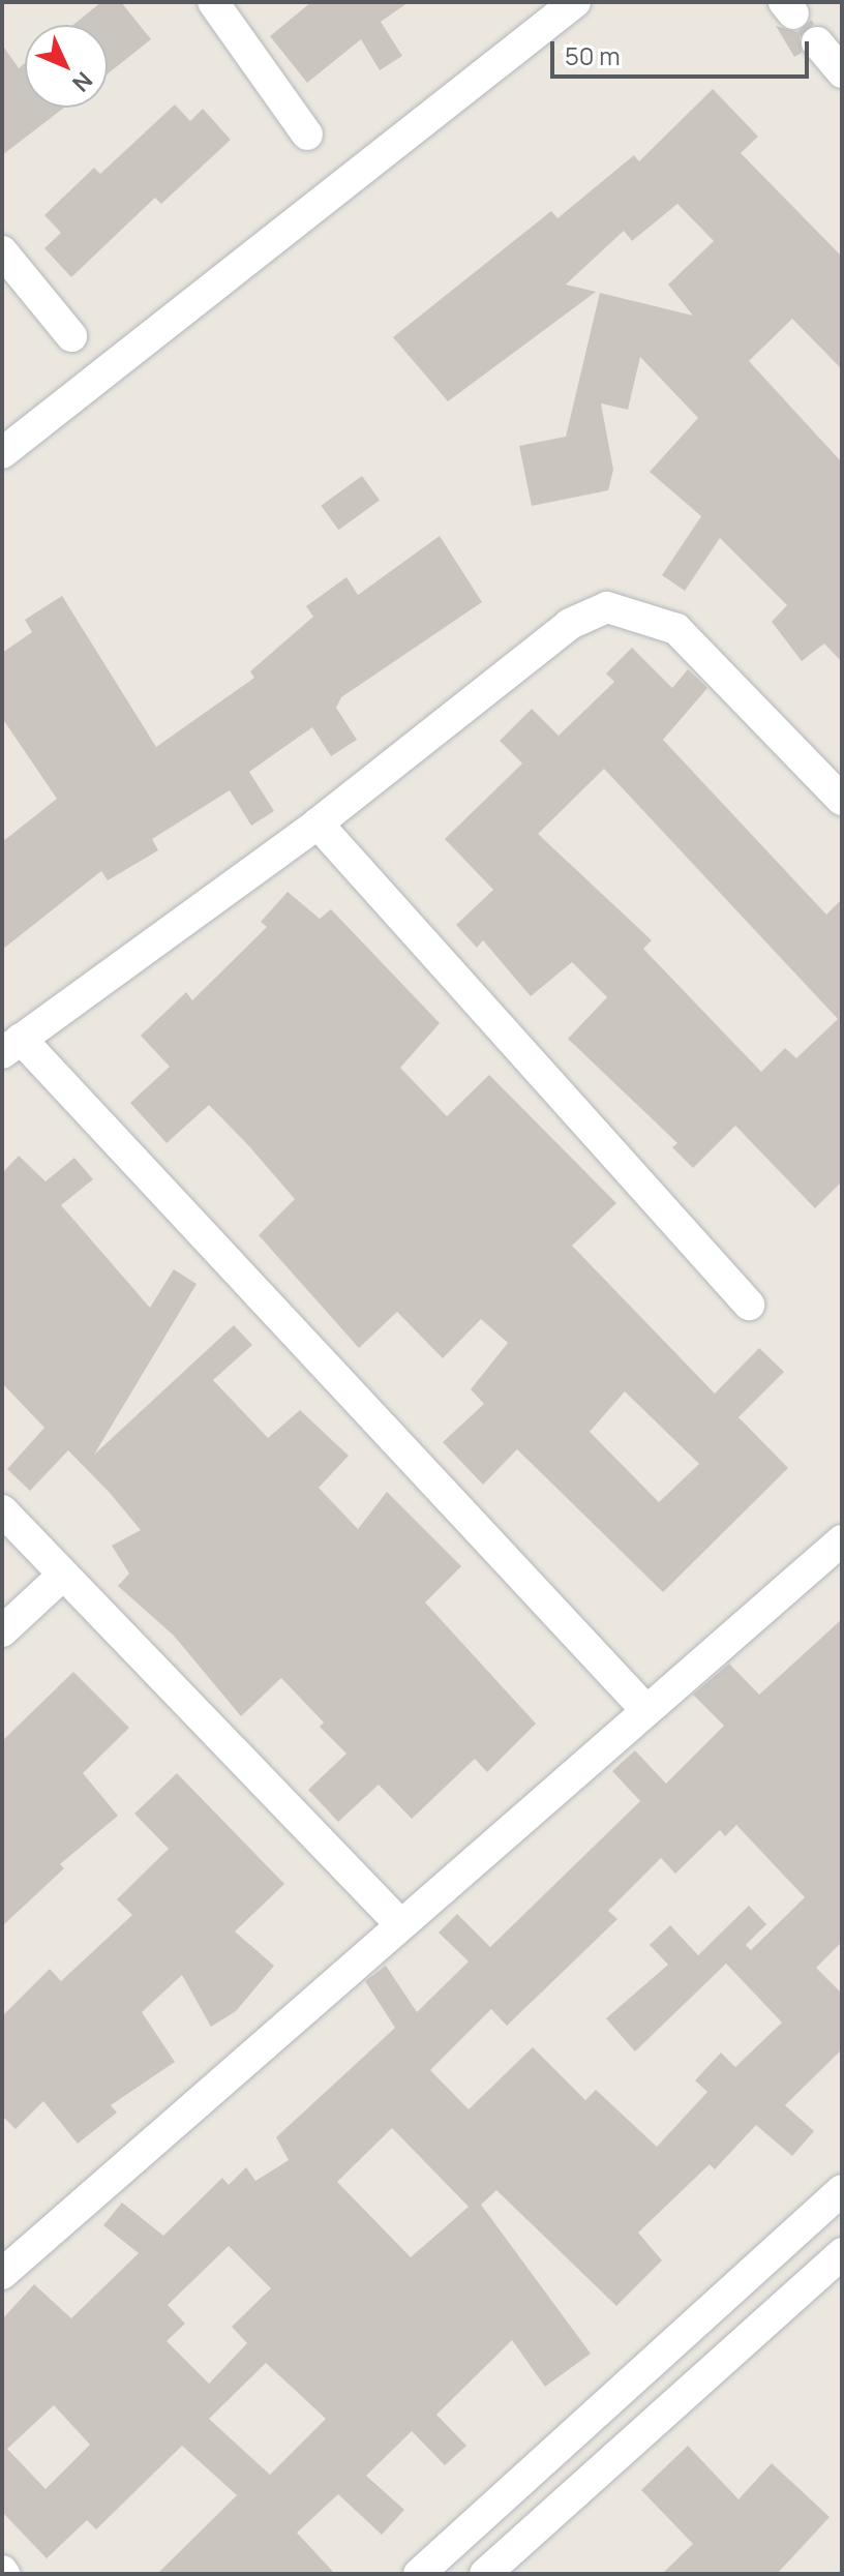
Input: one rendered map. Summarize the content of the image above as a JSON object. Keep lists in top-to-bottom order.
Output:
{
  "scale_bar": "50 m",
  "north": "bottom right"
}
